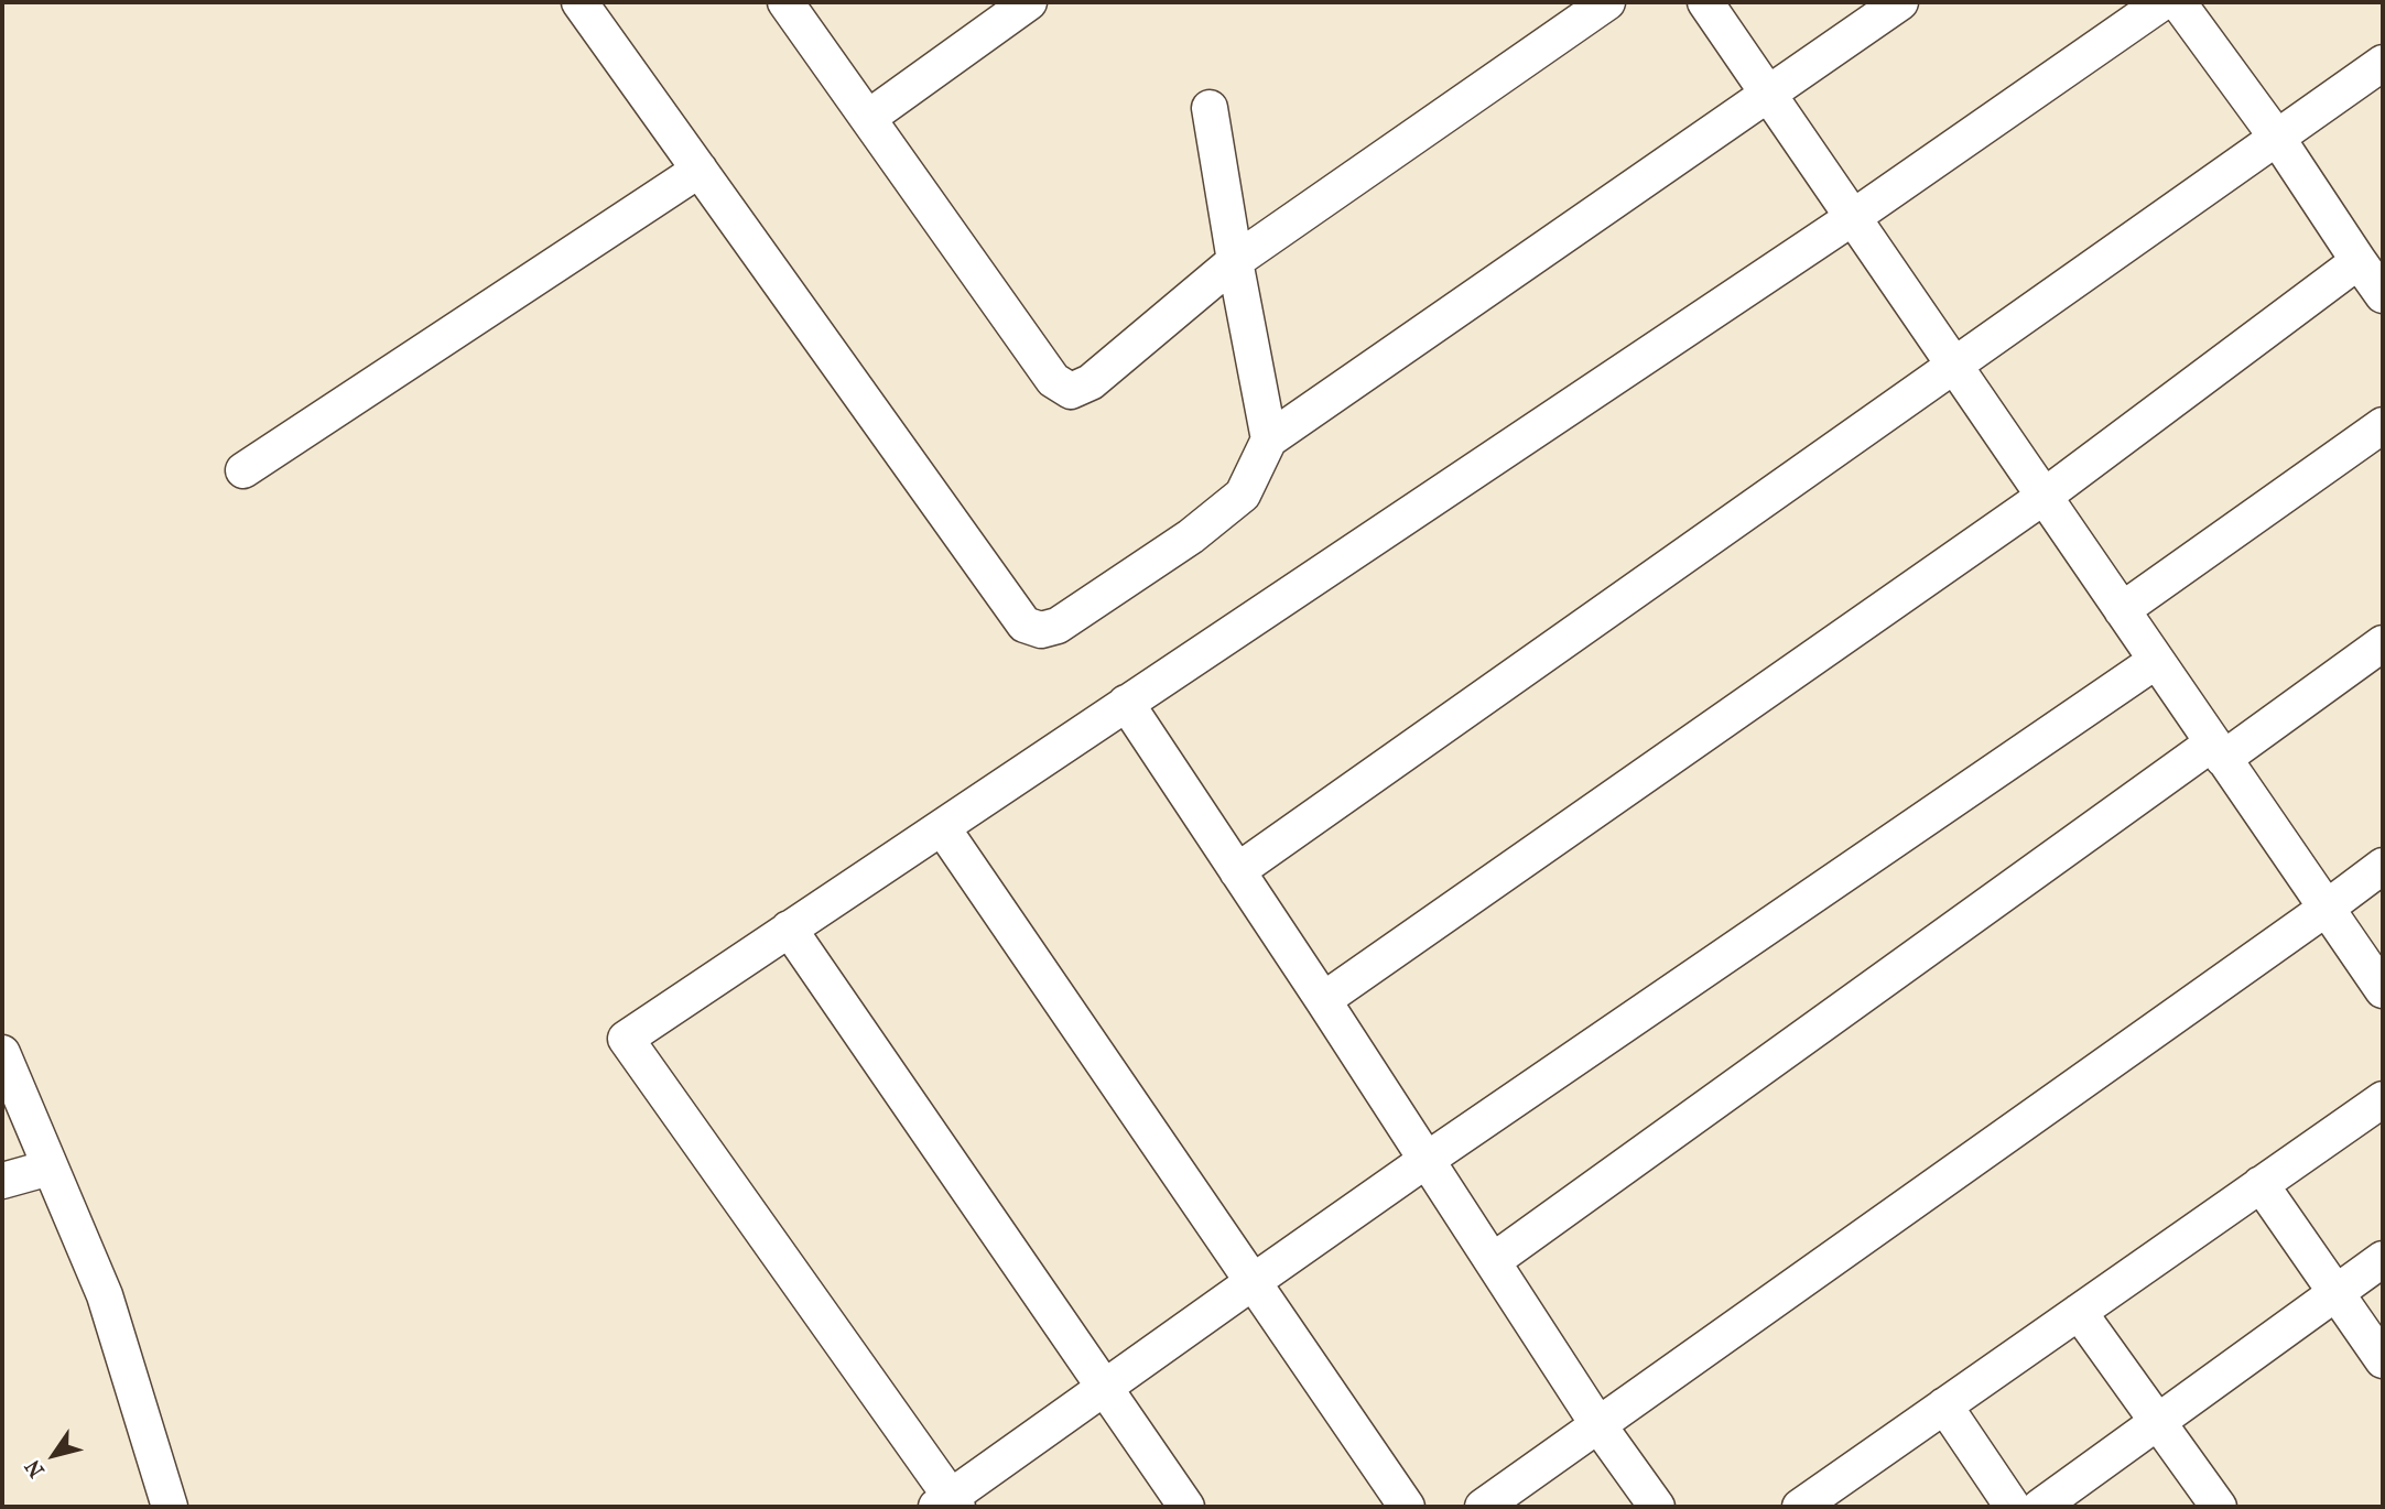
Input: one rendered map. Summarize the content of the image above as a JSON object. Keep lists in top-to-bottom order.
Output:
{
  "north": "bottom left"
}
